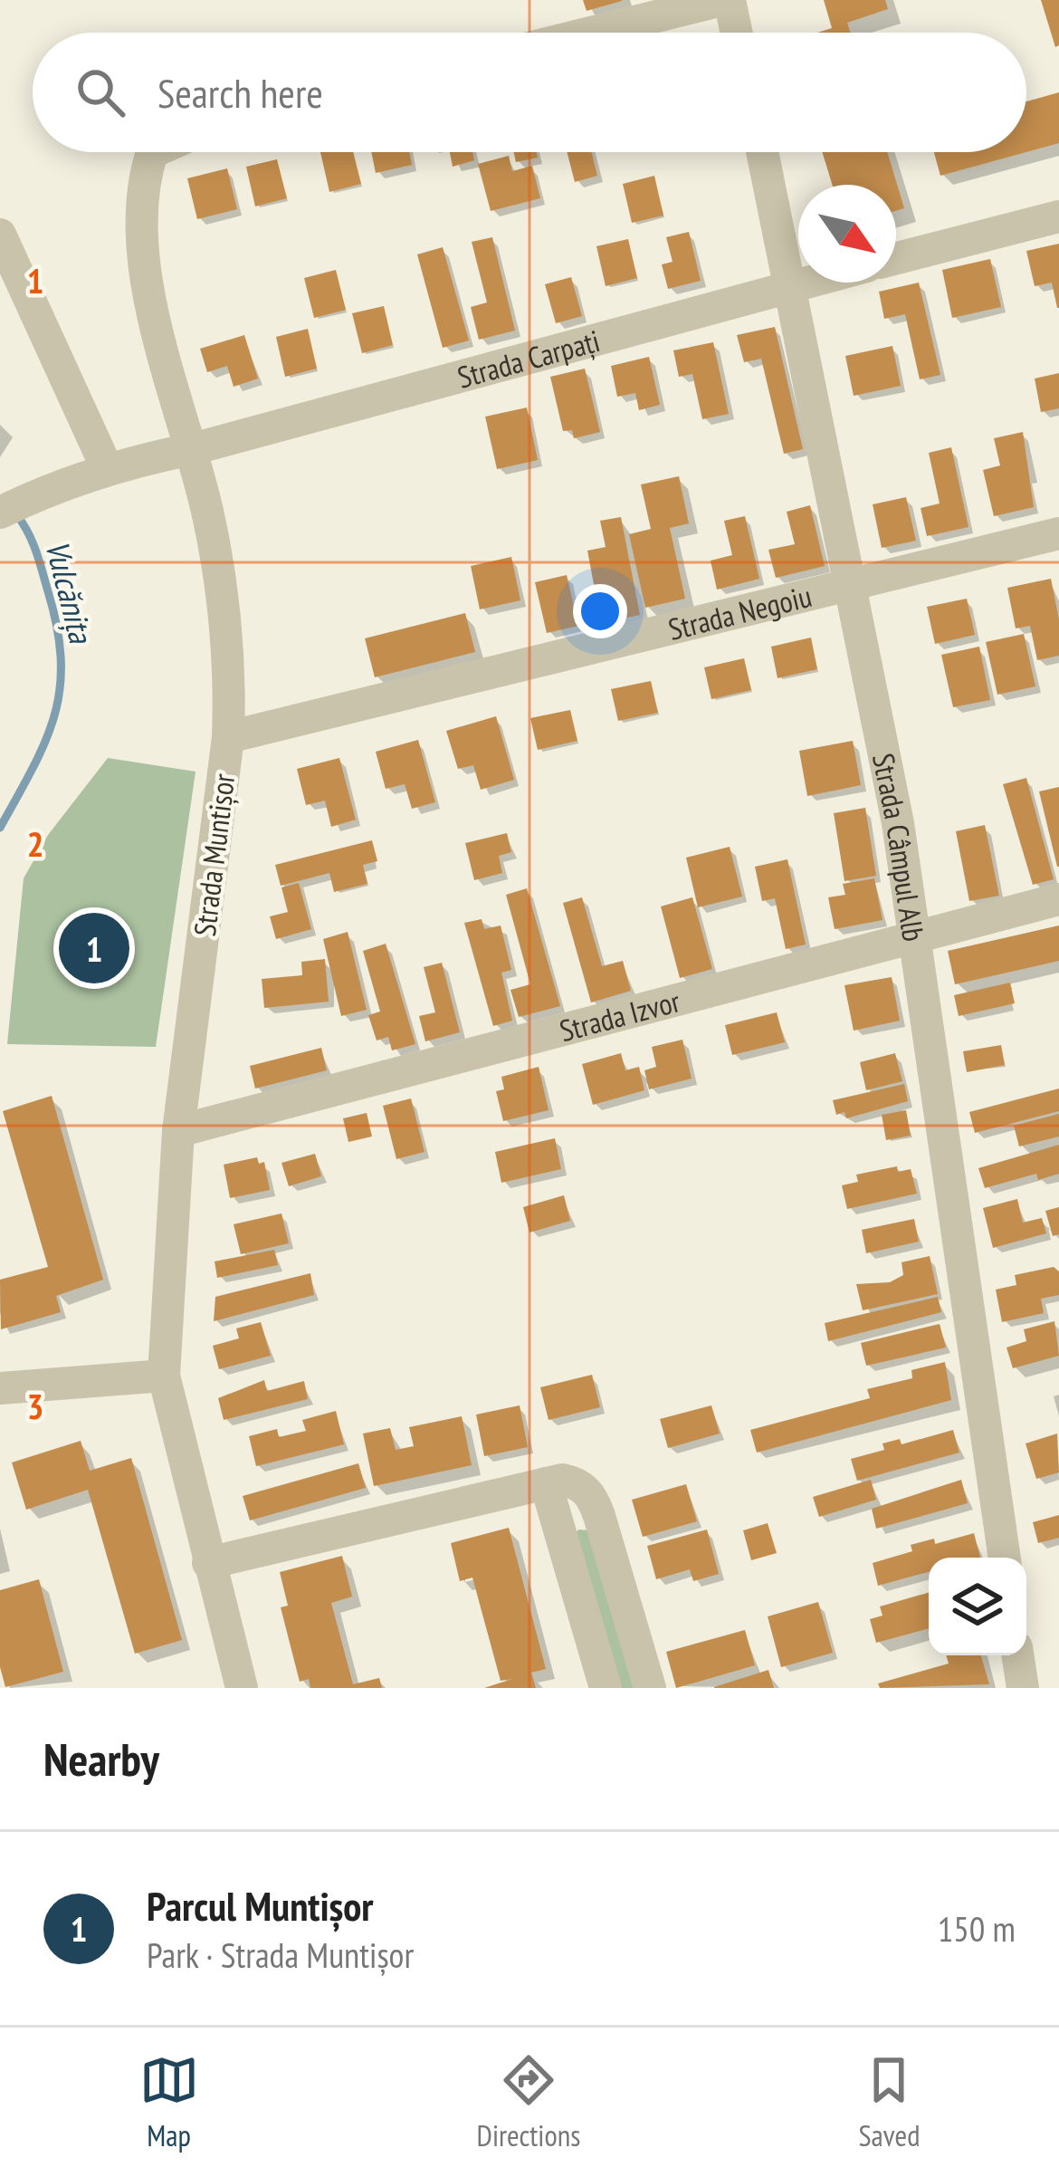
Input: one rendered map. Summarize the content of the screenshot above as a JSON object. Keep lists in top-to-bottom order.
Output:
{
  "streets": {
    "street": [
      "Strada Carpați",
      "Strada Negoiu",
      "Strada Câmpul Alb",
      "Strada Muntișor",
      "Strada Izvor"
    ]
  },
  "crossings": [
    ["Strada Carpați", "Strada Câmpul Alb"],
    ["Strada Carpați", "Strada Muntișor"],
    ["Strada Negoiu", "Strada Câmpul Alb"],
    ["Strada Negoiu", "Strada Muntișor"],
    ["Strada Câmpul Alb", "Strada Izvor"],
    ["Strada Muntișor", "Strada Izvor"]
  ],
  "water": ["Vulcănița"],
  "north": "bottom right",
  "page": {
    "search": "Search here",
    "pins": "1",
    "heading": "Nearby",
    "list": [
      {
        "mark": "1",
        "name": "Parcul Muntișor",
        "note": "Park · Strada Muntișor",
        "value": "150 m"
      }
    ],
    "nav": ["Map", "Directions", "Saved"]
  },
  "grid": {
    "rows": ["1", "2", "3"]
  }
}
